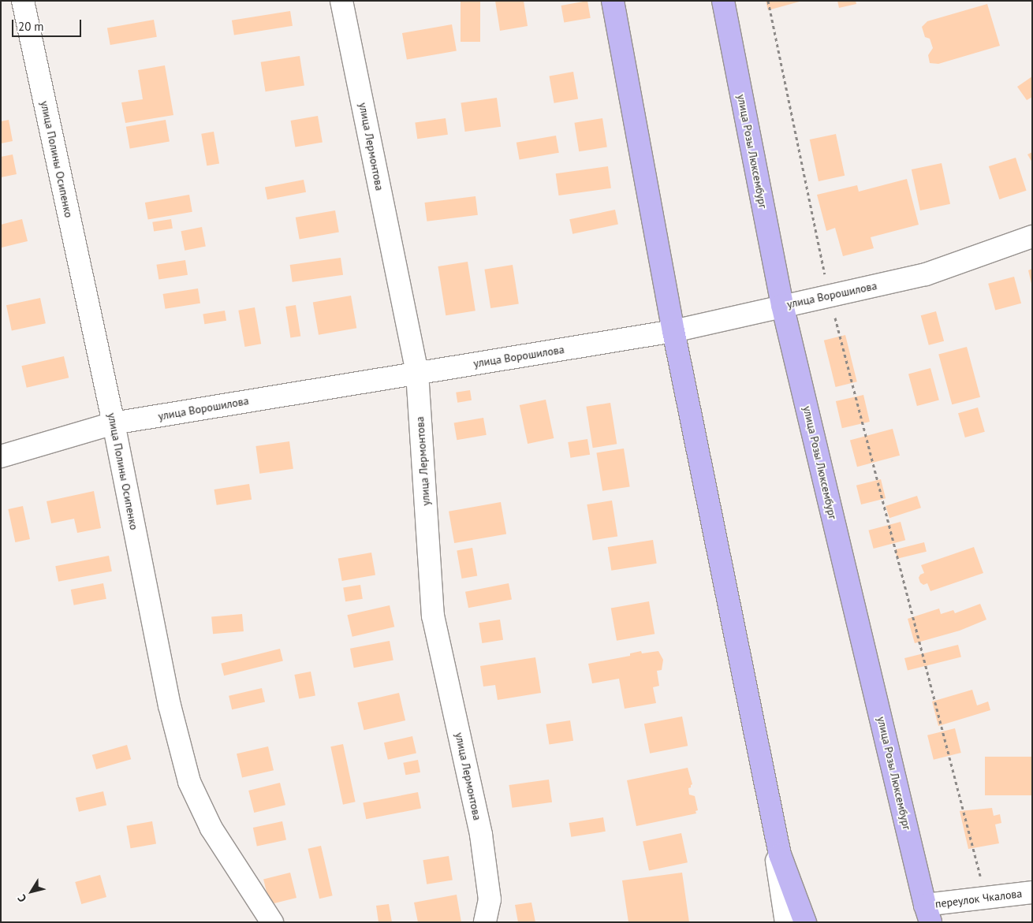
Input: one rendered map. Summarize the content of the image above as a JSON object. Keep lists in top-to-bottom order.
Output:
{
  "streets": {
    "main road": ["улица Розы Люксембург"],
    "street": [
      "улица Лермонтова",
      "улица Полины Осипенко",
      "улица Ворошилова",
      "переулок Чкалова"
    ]
  },
  "crossings": [
    ["улица Лермонтова", "улица Ворошилова"],
    ["улица Розы Люксембург", "улица Ворошилова"],
    ["улица Розы Люксембург", "переулок Чкалова"],
    ["улица Полины Осипенко", "улица Ворошилова"]
  ],
  "scale_bar": "20 m",
  "north": "bottom left"
}
